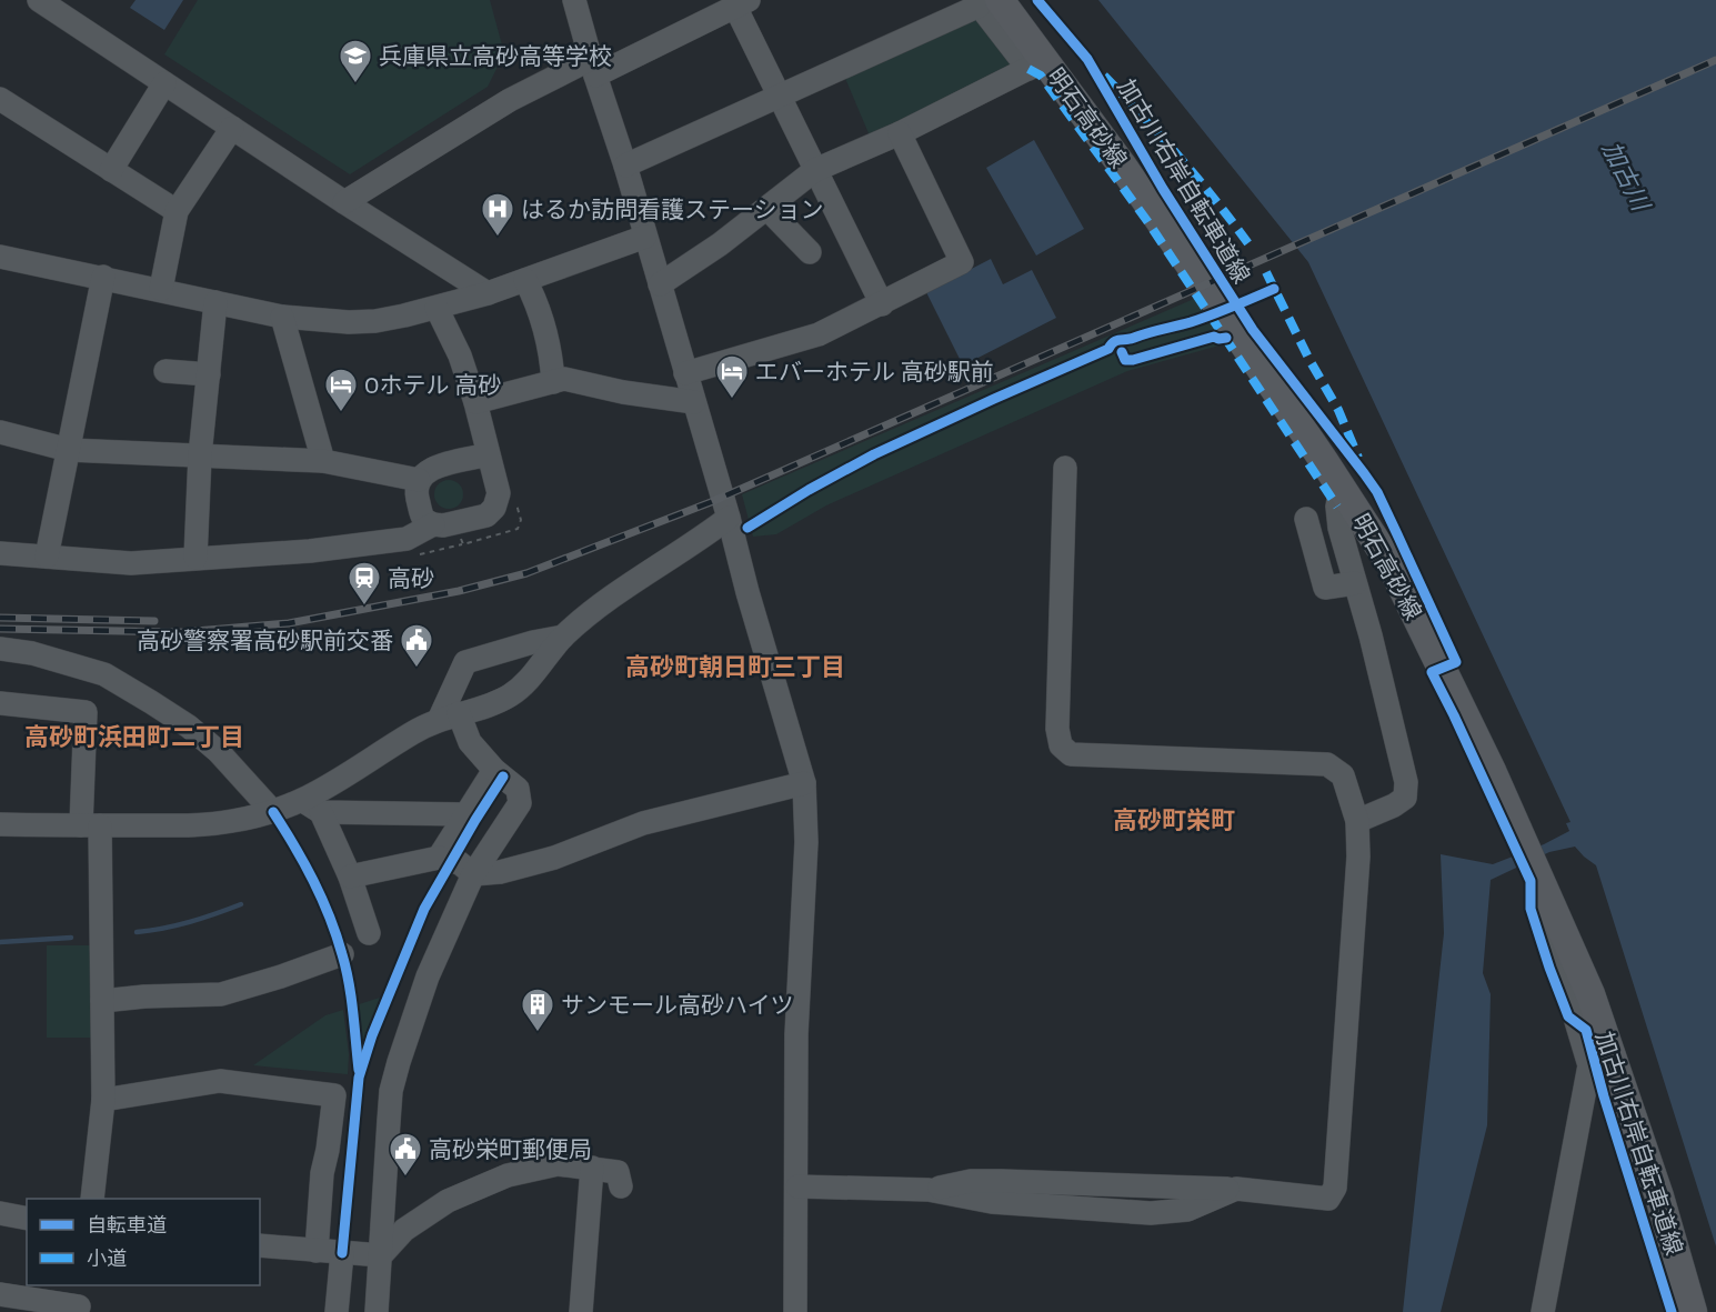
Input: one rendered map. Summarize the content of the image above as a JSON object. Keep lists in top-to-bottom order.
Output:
{
  "streets": {
    "main road": ["明石高砂線"],
    "cycle path": ["加古川右岸自転車道線"]
  },
  "districts": ["高砂町朝日町三丁目", "高砂町浜田町二丁目", "高砂町栄町"],
  "water": ["加古川"],
  "places": {
    "school or university": ["兵庫県立高砂高等学校"],
    "hospital": ["はるか訪問看護ステーション"],
    "hotel": ["エバーホテル 高砂駅前", "Oホテル 高砂"],
    "station": ["高砂"],
    "public building": ["高砂警察署高砂駅前交番", "高砂栄町郵便局"],
    "building": ["サンモール高砂ハイツ"]
  },
  "legend": ["自転車道", "小道"]
}
